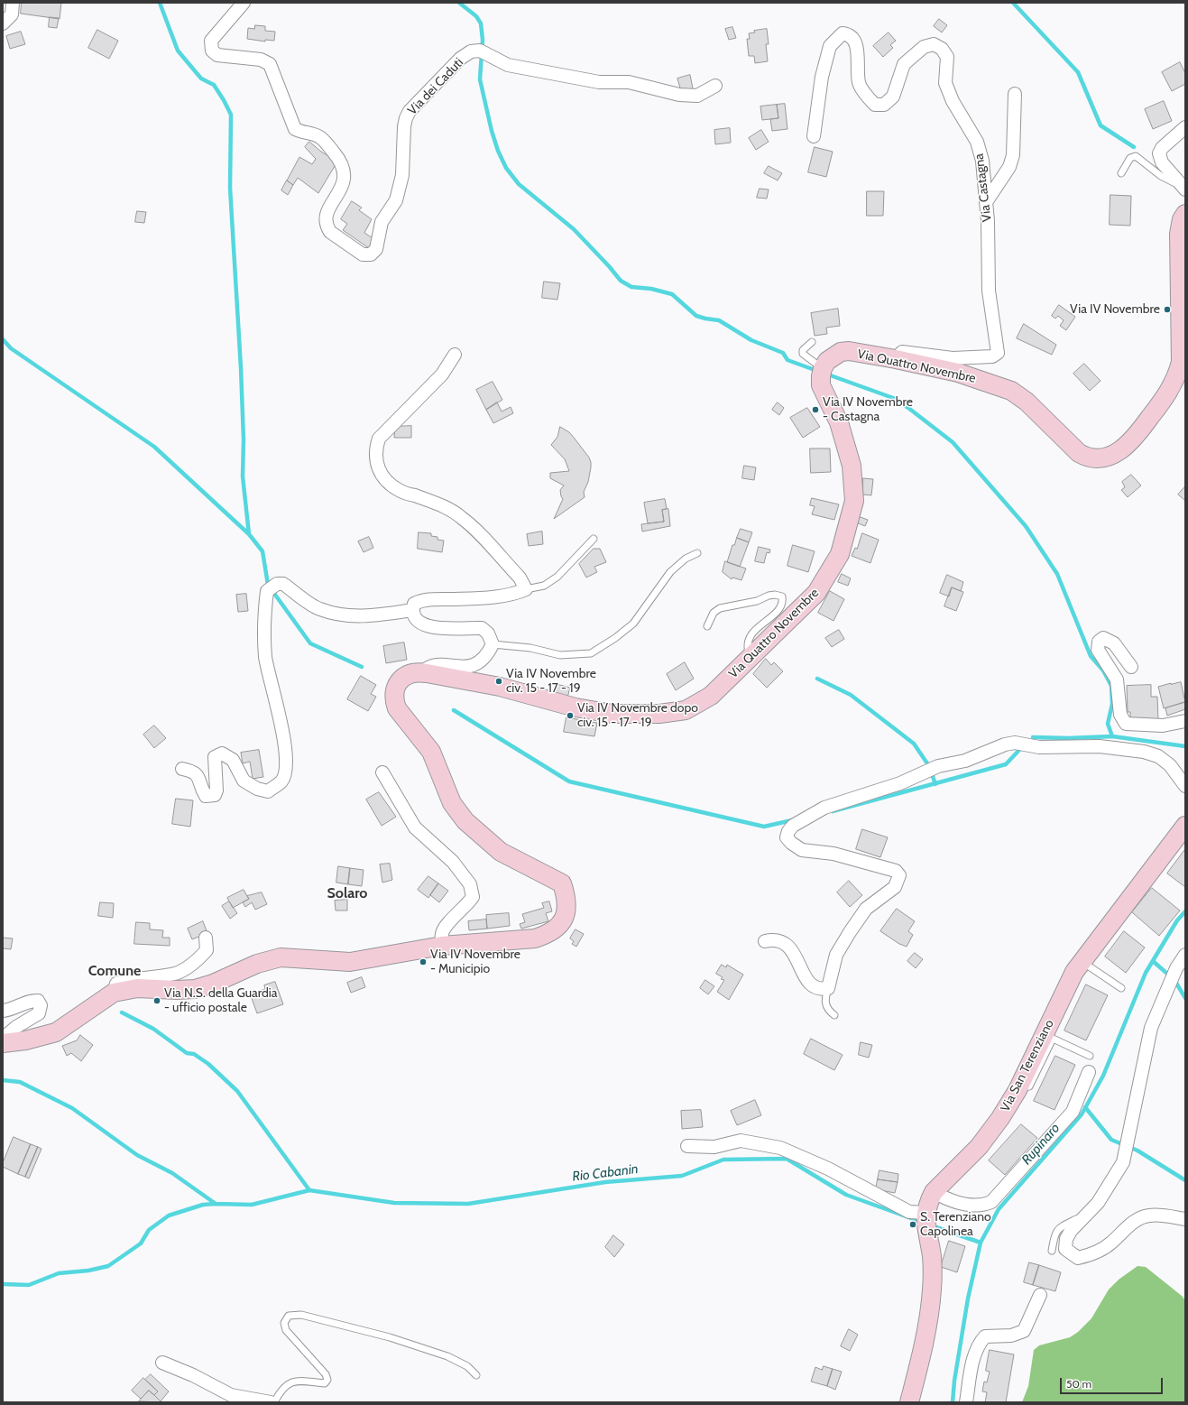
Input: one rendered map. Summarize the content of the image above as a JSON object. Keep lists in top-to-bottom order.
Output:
{
  "streets": {
    "main road": ["Via Quattro Novembre", "Via San Terenziano"],
    "street": ["Via dei Caduti", "Via Castagna"]
  },
  "crossings": [
    ["Via Castagna", "Via Quattro Novembre"]
  ],
  "districts": ["Solaro", "Comune"],
  "water": ["Rupinaro", "Rio Cabanin"],
  "places": [
    "Via IV Novembre",
    "Via IV Novembre - Castagna",
    "Via IV Novembre civ. 15 - 17 - 19",
    "Via IV Novembre dopo civ. 15 - 17 - 19",
    "Via IV Novembre - Municipio",
    "Via N.S. della Guardia - ufficio postale",
    "S. Terenziano Capolinea"
  ],
  "scale_bar": "50 m"
}
